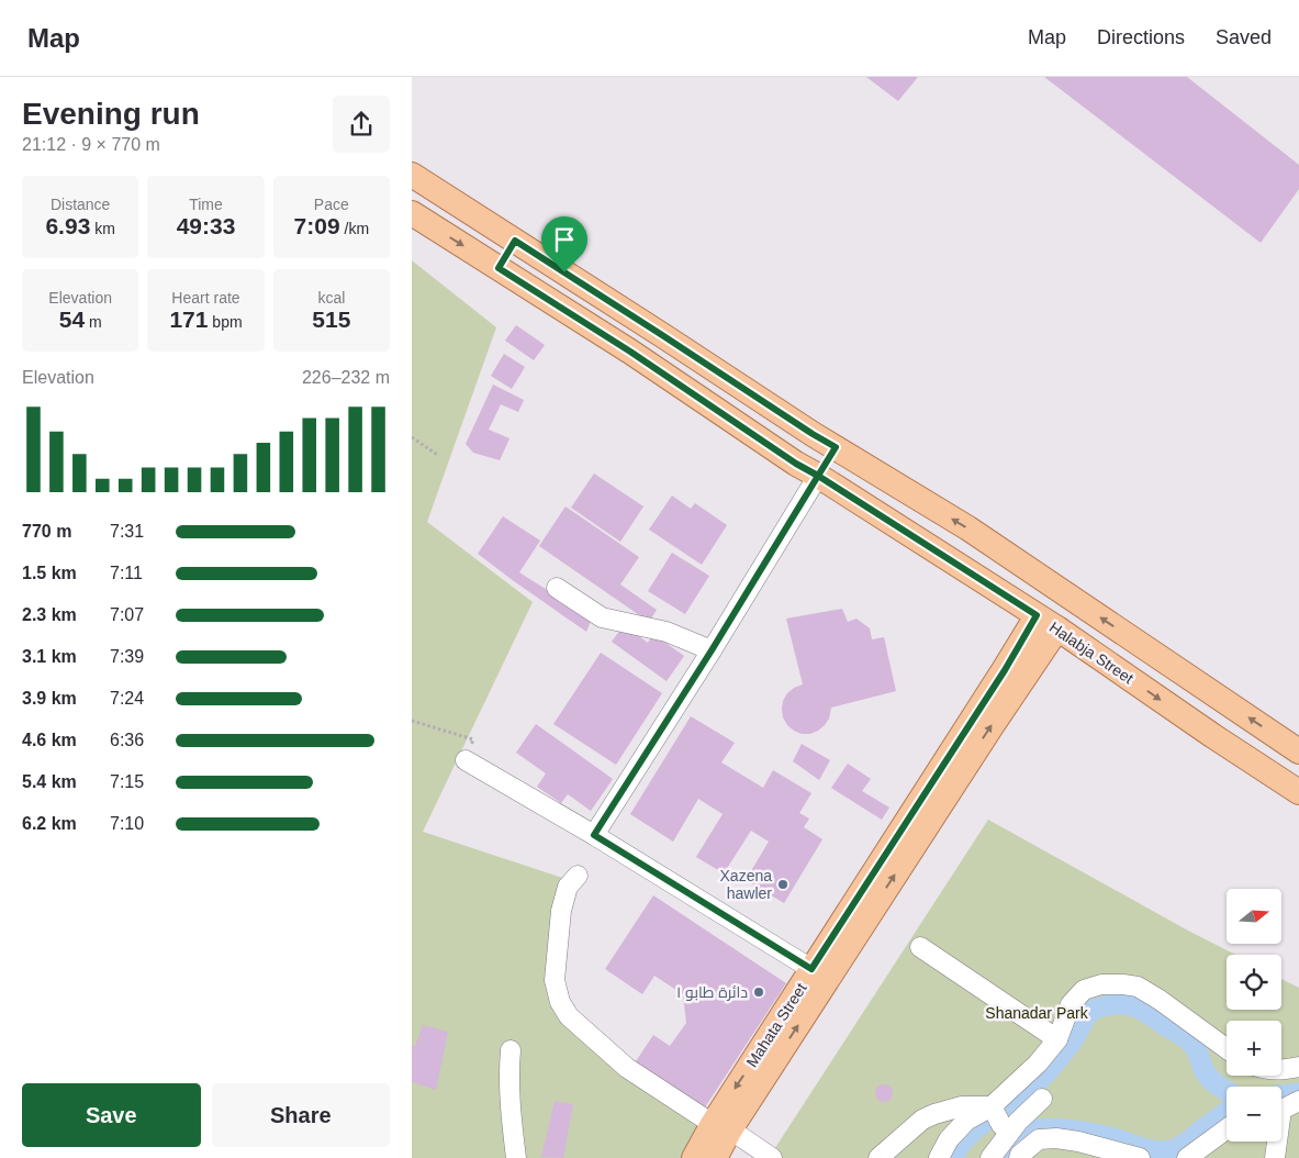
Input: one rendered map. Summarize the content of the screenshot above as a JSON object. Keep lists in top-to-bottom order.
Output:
{
  "streets": {
    "main road": ["Halabja Street", "Mahata Street"]
  },
  "crossings": [
    ["Halabja Street", "Mahata Street"]
  ],
  "parks": ["Shanadar Park"],
  "places": ["Xazena hawler", "دائرة طابو ١"],
  "north": "right",
  "page": {
    "header": "Map",
    "nav": ["Map", "Directions", "Saved"],
    "heading": ["Evening run", "21:12 · 9 × 770 m"],
    "stats": [
      ["Distance", "6.93 km"],
      ["Time", "49:33"],
      ["Pace", "7:09 /km"],
      ["Elevation", "54 m"],
      ["Heart rate", "171 bpm"],
      ["kcal", "515"]
    ],
    "chart": ["Elevation", "226–232 m"],
    "list": [
      {
        "name": "770 m",
        "note": "7:31"
      },
      {
        "name": "1.5 km",
        "note": "7:11"
      },
      {
        "name": "2.3 km",
        "note": "7:07"
      },
      {
        "name": "3.1 km",
        "note": "7:39"
      },
      {
        "name": "3.9 km",
        "note": "7:24"
      },
      {
        "name": "4.6 km",
        "note": "6:36"
      },
      {
        "name": "5.4 km",
        "note": "7:15"
      },
      {
        "name": "6.2 km",
        "note": "7:10"
      }
    ],
    "map_buttons": ["+", "−"],
    "buttons": ["Save", "Share"]
  }
}
